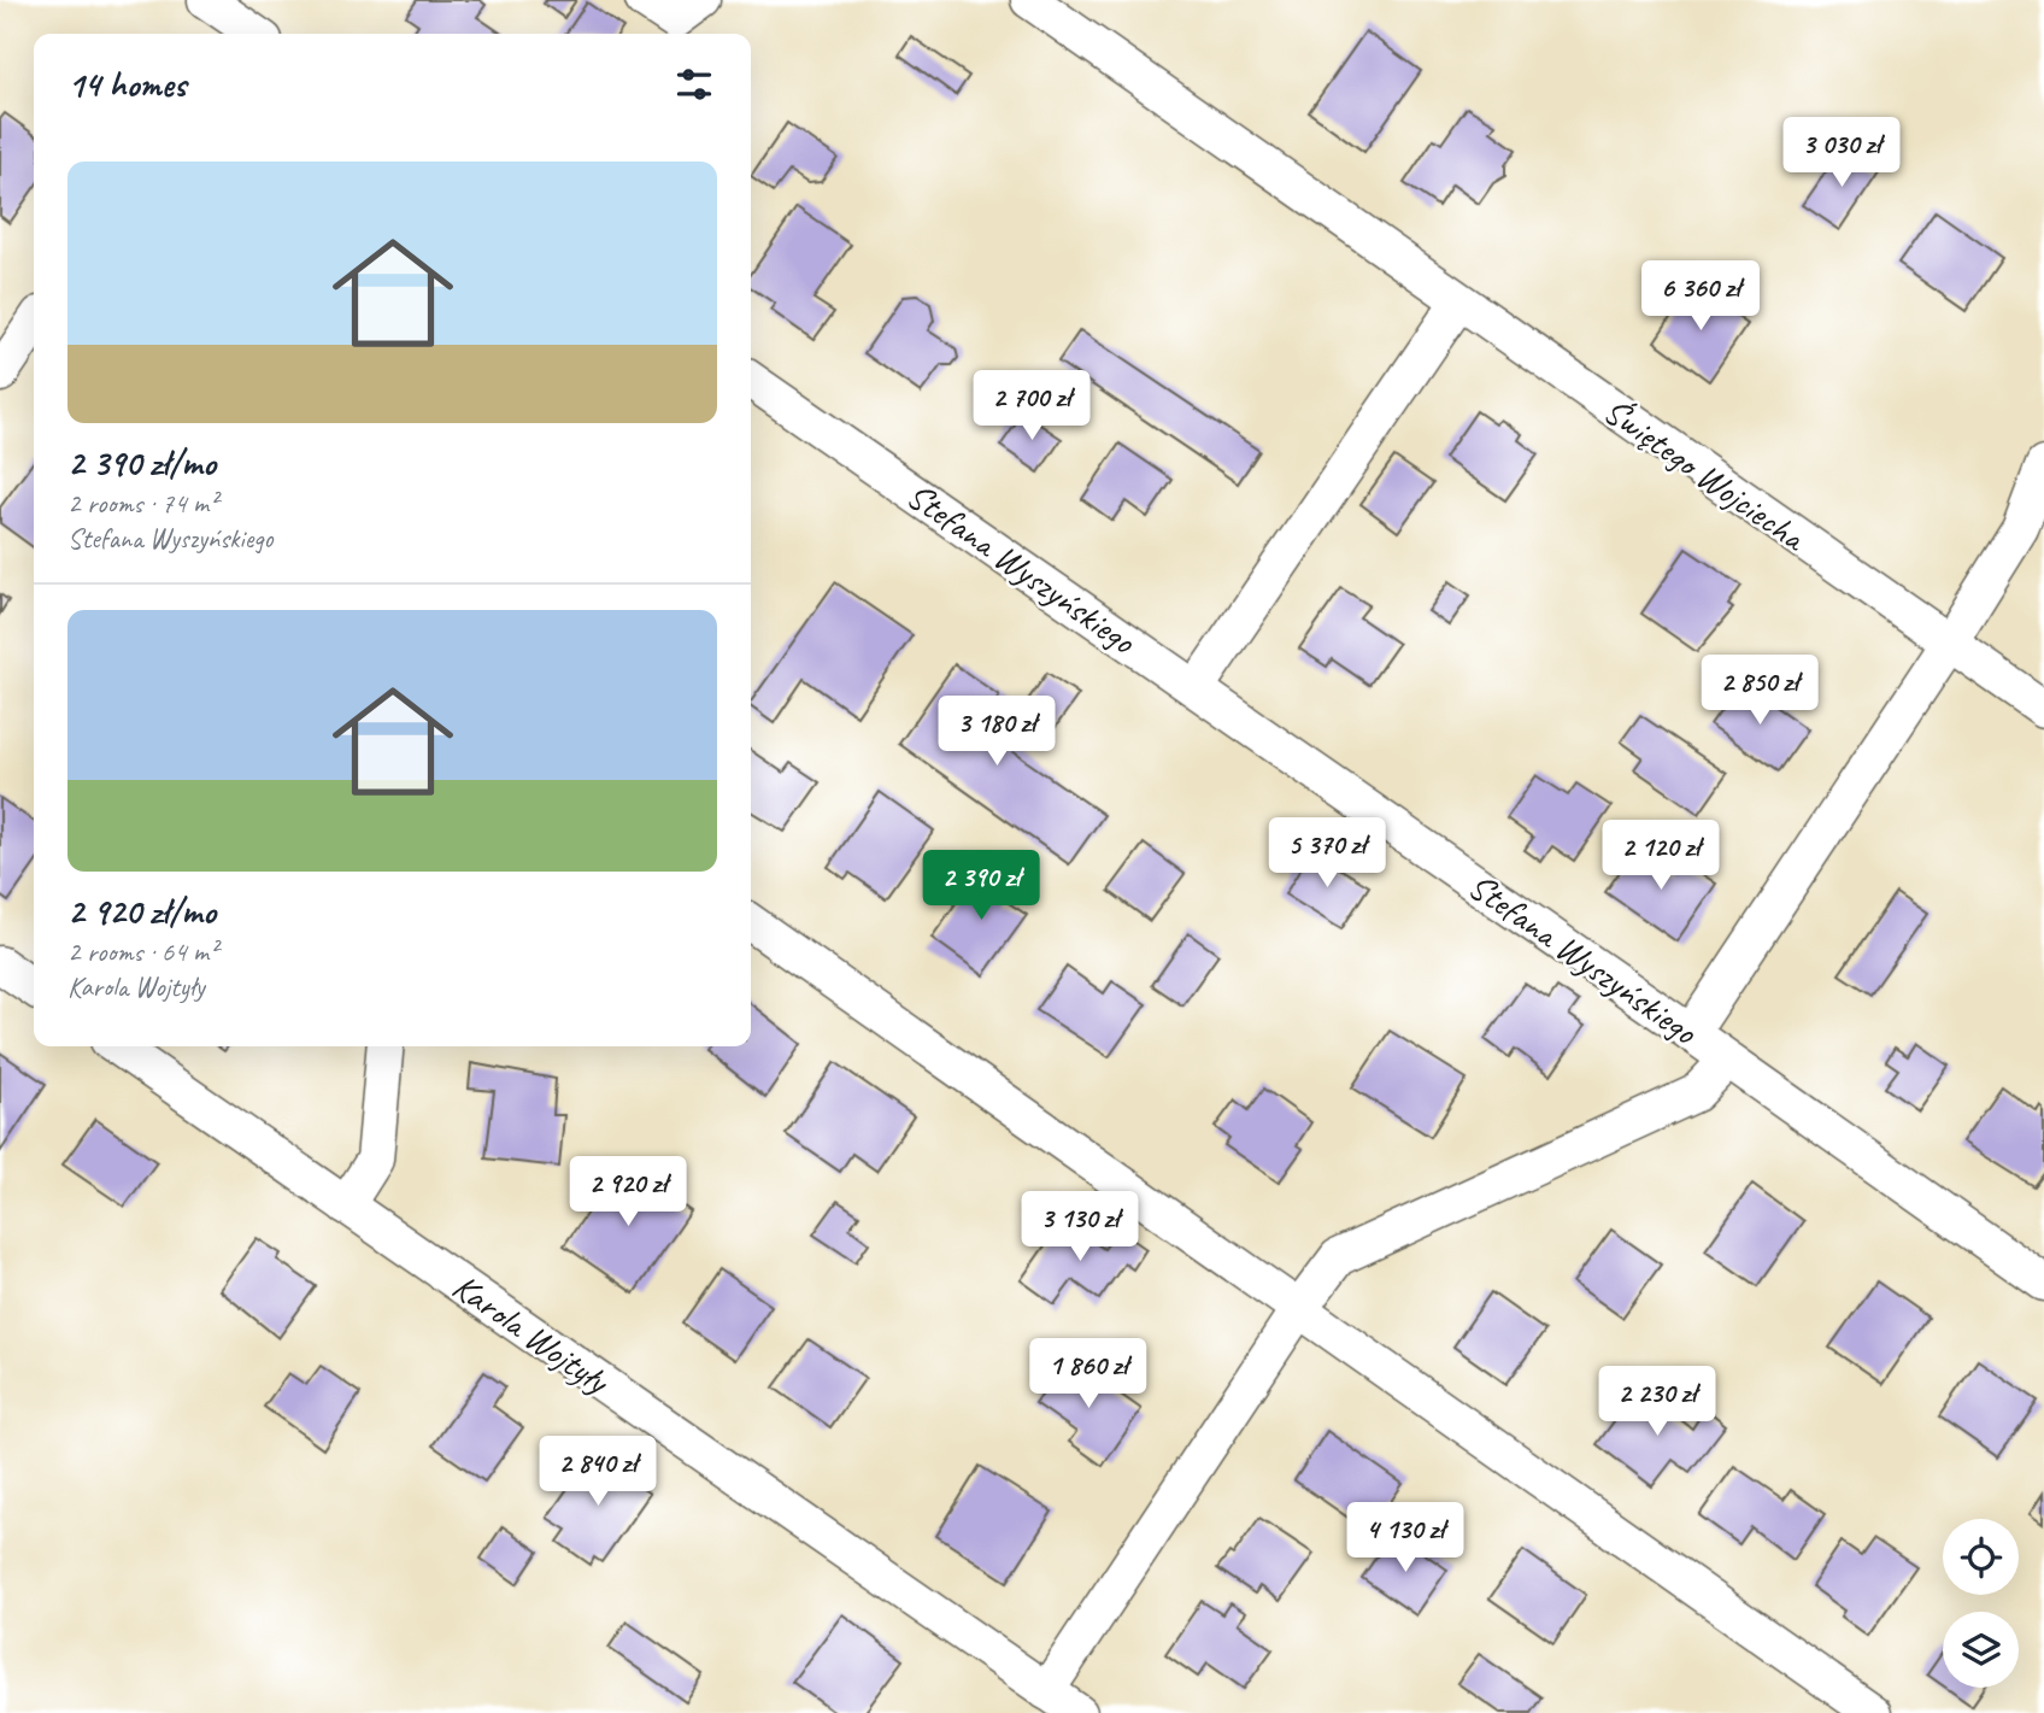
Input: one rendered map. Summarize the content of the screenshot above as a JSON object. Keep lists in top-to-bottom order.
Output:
{
  "streets": {
    "street": ["Świętego Wojciecha", "Stefana Wyszyńskiego", "Karola Wojtyły"]
  },
  "page": {
    "heading": "14 homes",
    "price": [
      "3 030 zł",
      "6 360 zł",
      "2 700 zł",
      "2 850 zł",
      "3 180 zł",
      "5 370 zł",
      "2 120 zł",
      "2 390 zł",
      "2 920 zł",
      "3 130 zł",
      "1 860 zł",
      "2 230 zł",
      "2 840 zł",
      "4 130 zł"
    ],
    "list": [
      {
        "name": "2 390 zł/mo",
        "note": "2 rooms · 74 m² · Stefana Wyszyńskiego"
      },
      {
        "name": "2 920 zł/mo",
        "note": "2 rooms · 64 m² · Karola Wojtyły"
      }
    ]
  }
}
